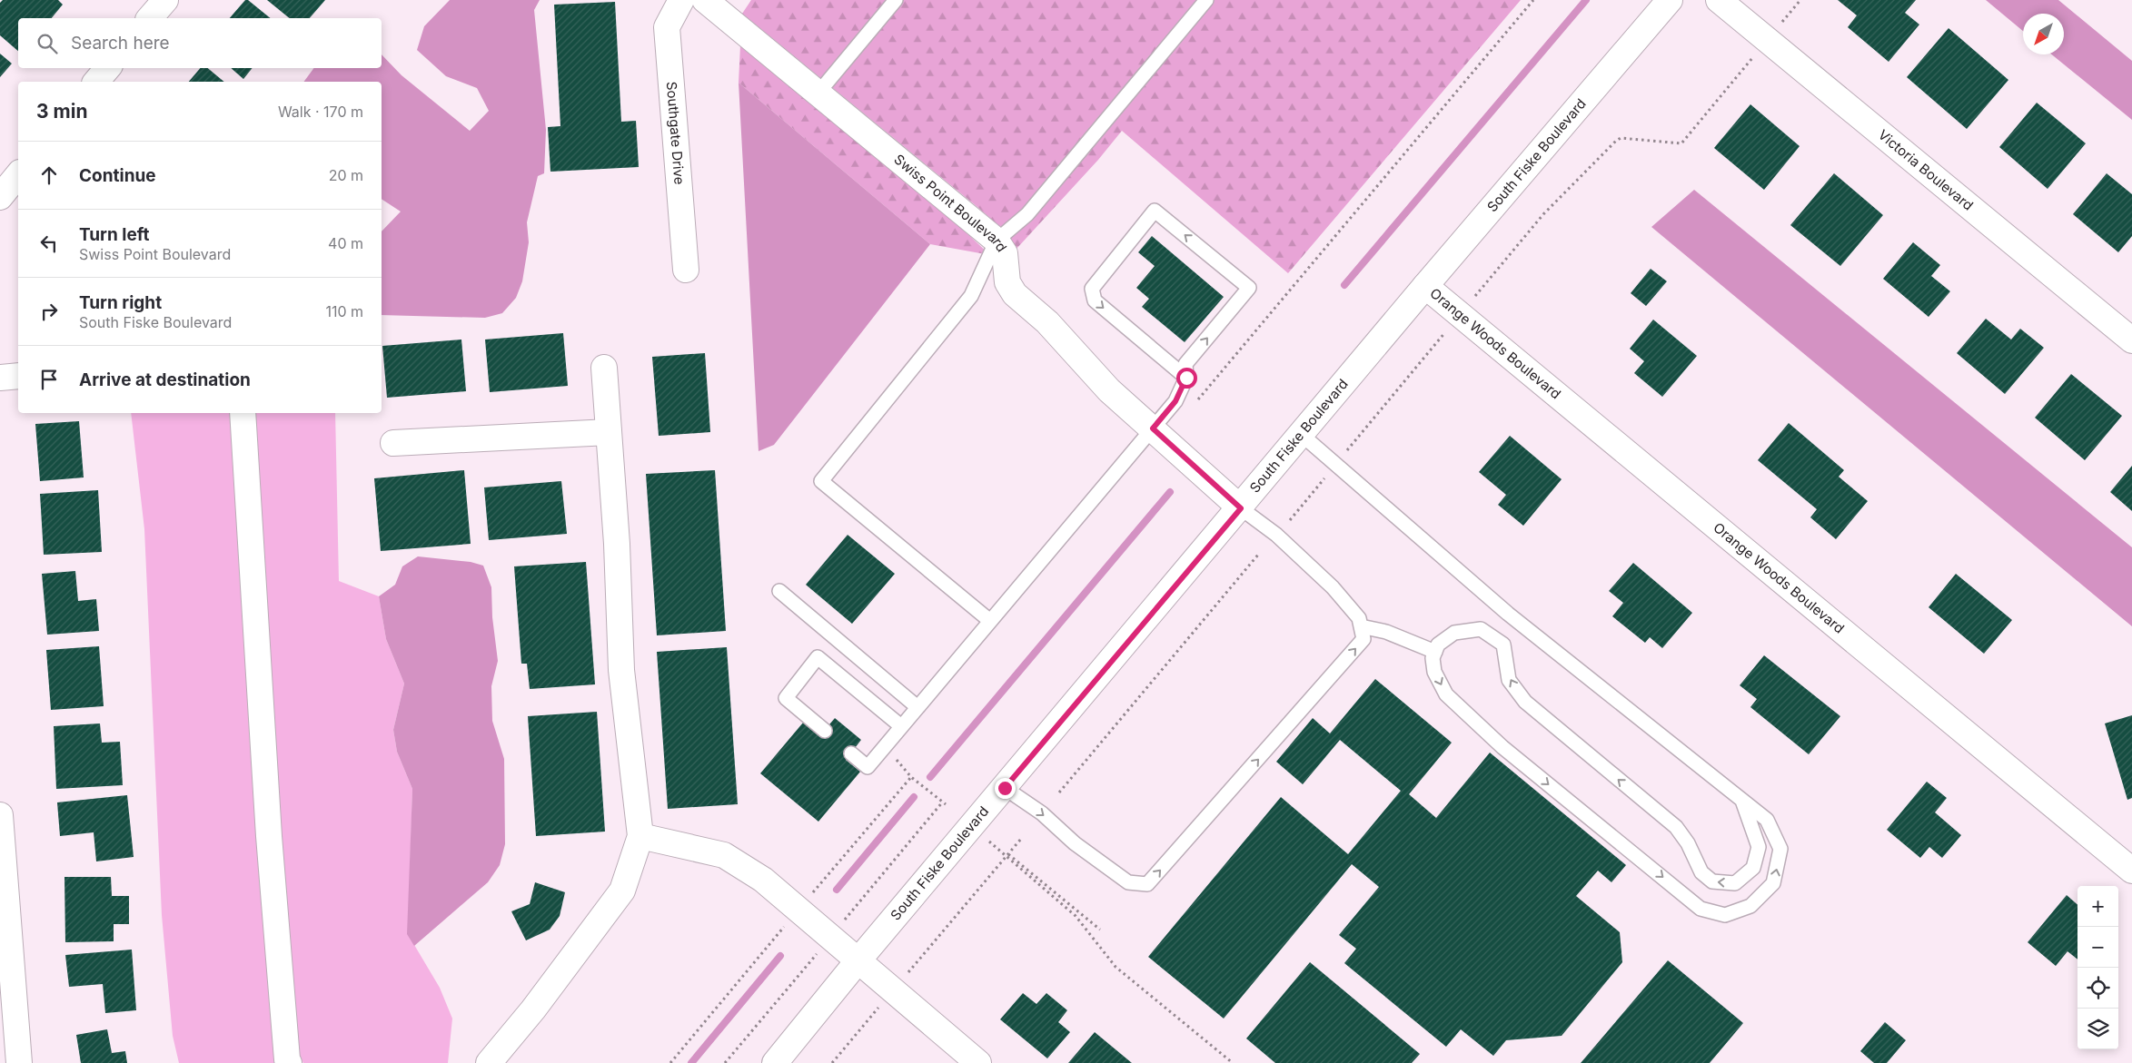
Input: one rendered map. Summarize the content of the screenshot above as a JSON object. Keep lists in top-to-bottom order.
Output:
{
  "streets": {
    "street": [
      "Southgate Drive",
      "South Fiske Boulevard",
      "Victoria Boulevard",
      "Swiss Point Boulevard",
      "Orange Woods Boulevard"
    ]
  },
  "crossings": [
    ["South Fiske Boulevard", "Swiss Point Boulevard"],
    ["South Fiske Boulevard", "Orange Woods Boulevard"]
  ],
  "north": "bottom left",
  "page": {
    "search": "Search here",
    "heading": ["3 min", "Walk · 170 m"],
    "list": [
      ["Continue", "20 m"],
      ["Turn left", "Swiss Point Boulevard", "40 m"],
      ["Turn right", "South Fiske Boulevard", "110 m"],
      "Arrive at destination"
    ],
    "map_buttons": ["+", "−"]
  }
}
